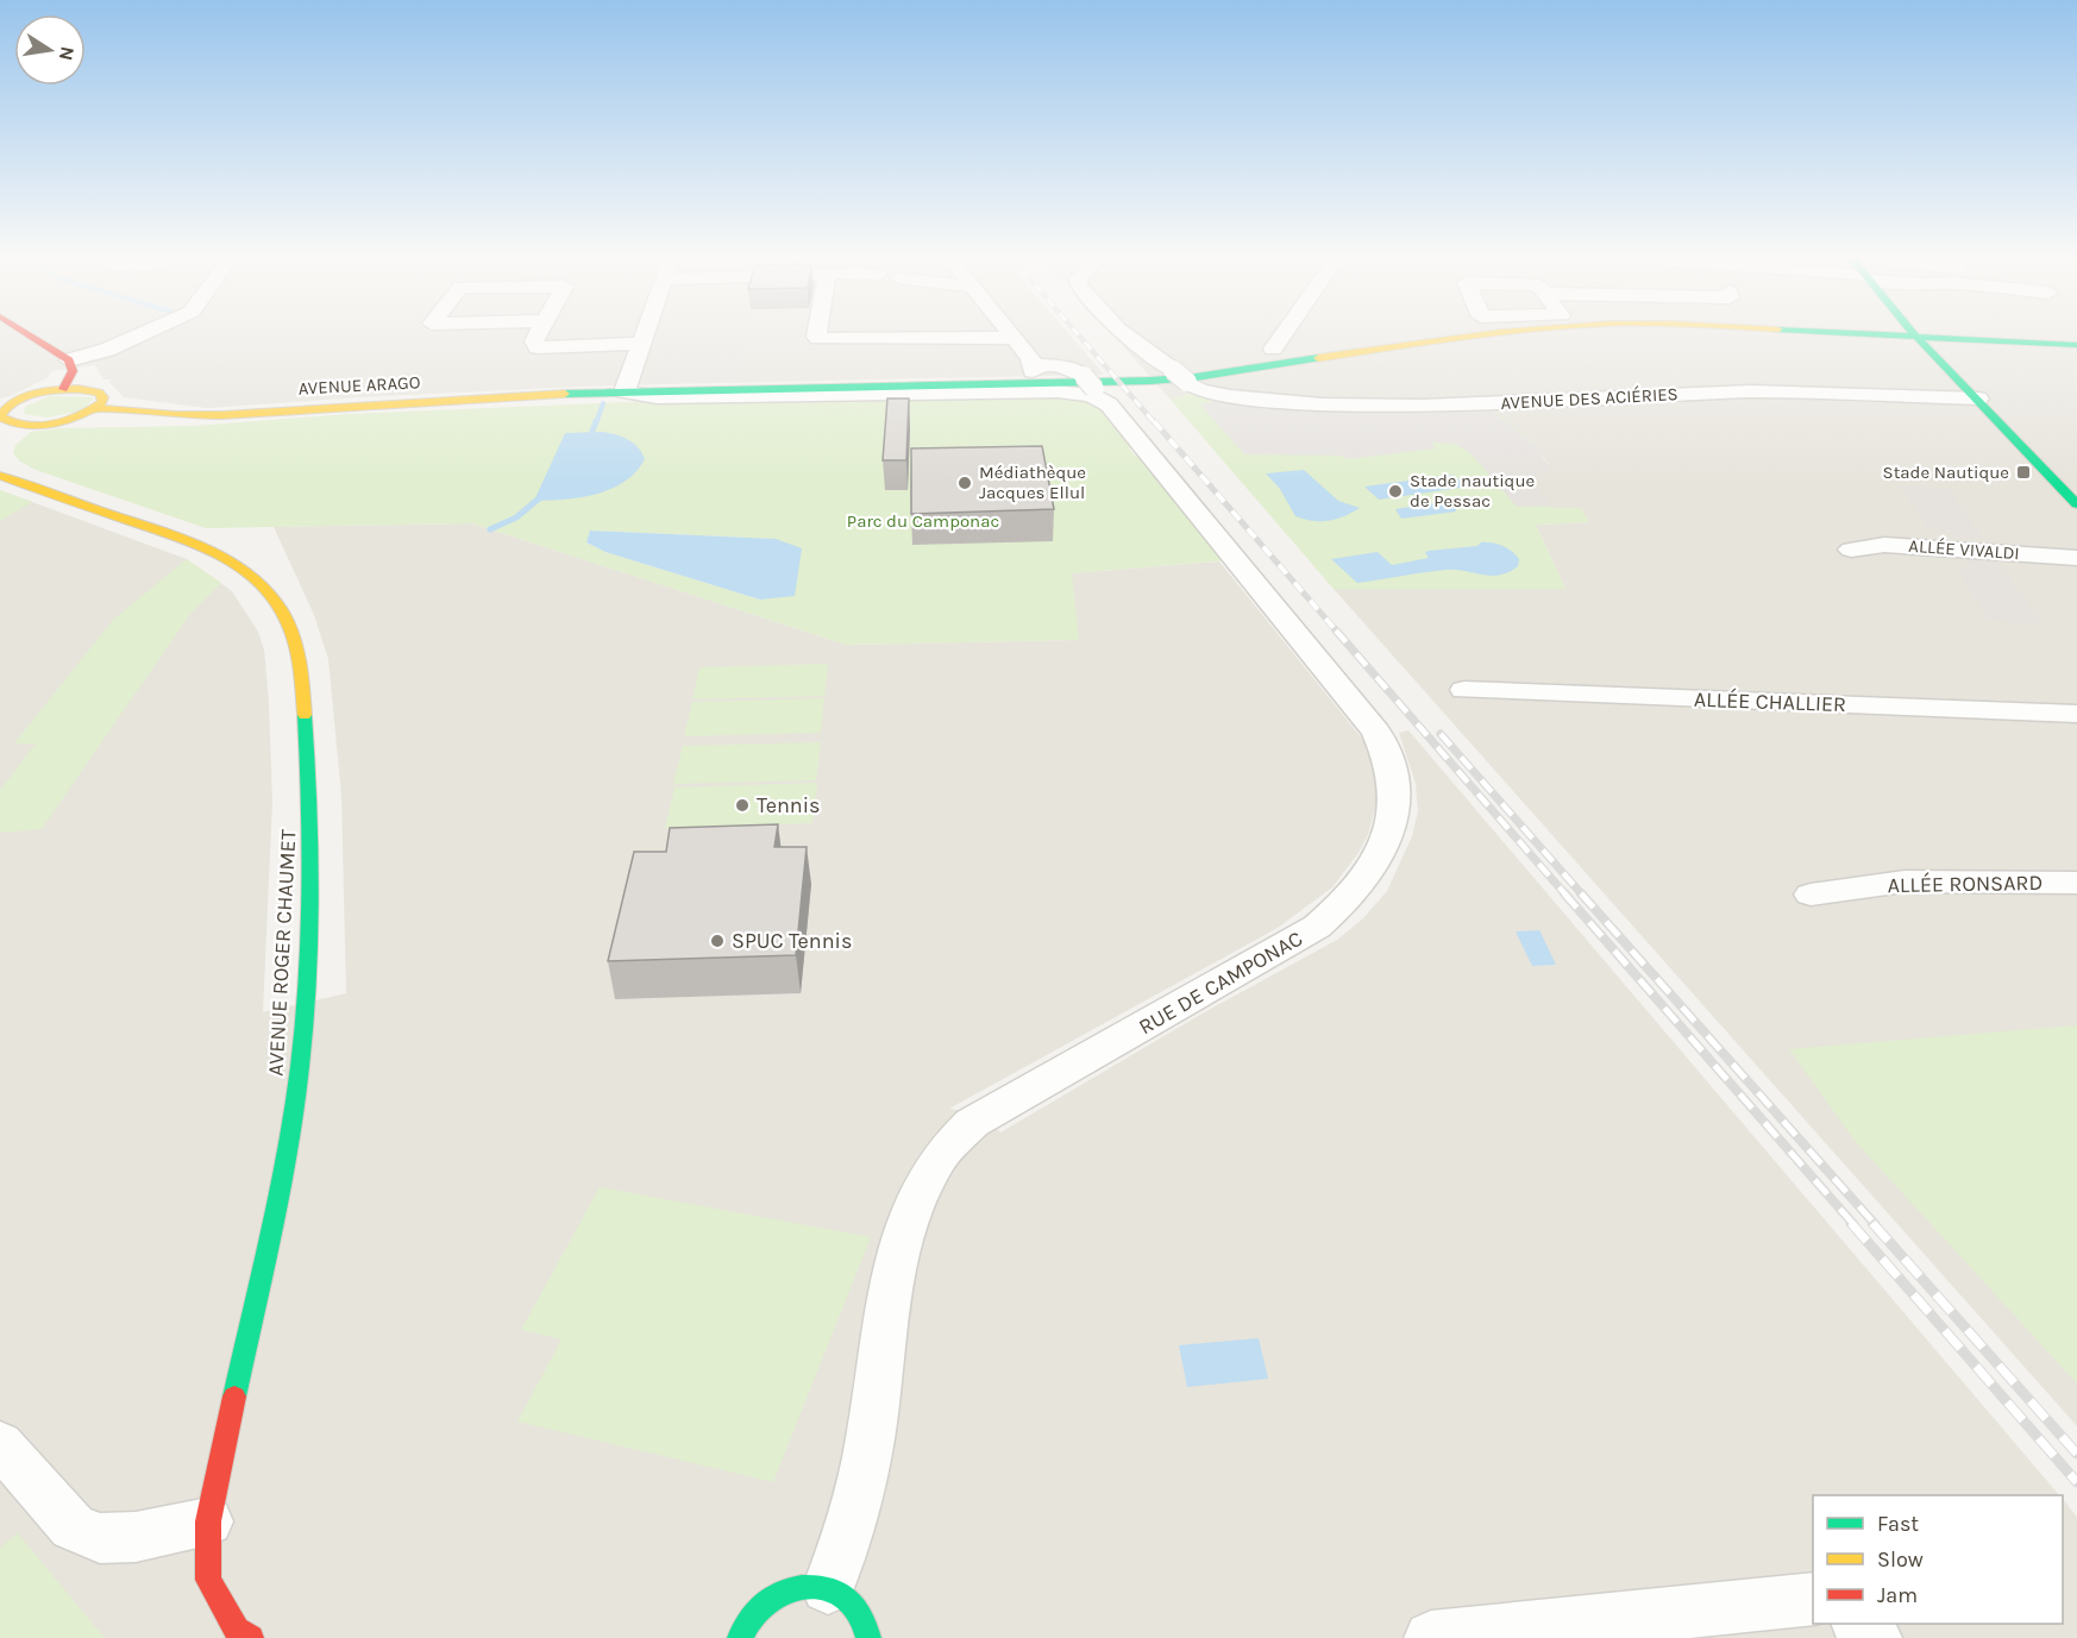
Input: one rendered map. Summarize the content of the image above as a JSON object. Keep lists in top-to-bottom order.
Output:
{
  "streets": {
    "main road": ["AVENUE ARAGO", "AVENUE ROGER CHAUMET"],
    "street": [
      "AVENUE DES ACIÉRIES",
      "ALLÉE VIVALDI",
      "ALLÉE CHALLIER",
      "ALLÉE RONSARD",
      "RUE DE CAMPONAC"
    ]
  },
  "parks": ["Parc du Camponac"],
  "places": {
    "transit": ["Stade Nautique"],
    "other": [
      "Médiathèque Jacques Ellul",
      "Stade nautique de Pessac",
      "Tennis",
      "SPUC Tennis"
    ]
  },
  "legend": ["Fast", "Slow", "Jam"],
  "north": "right"
}
